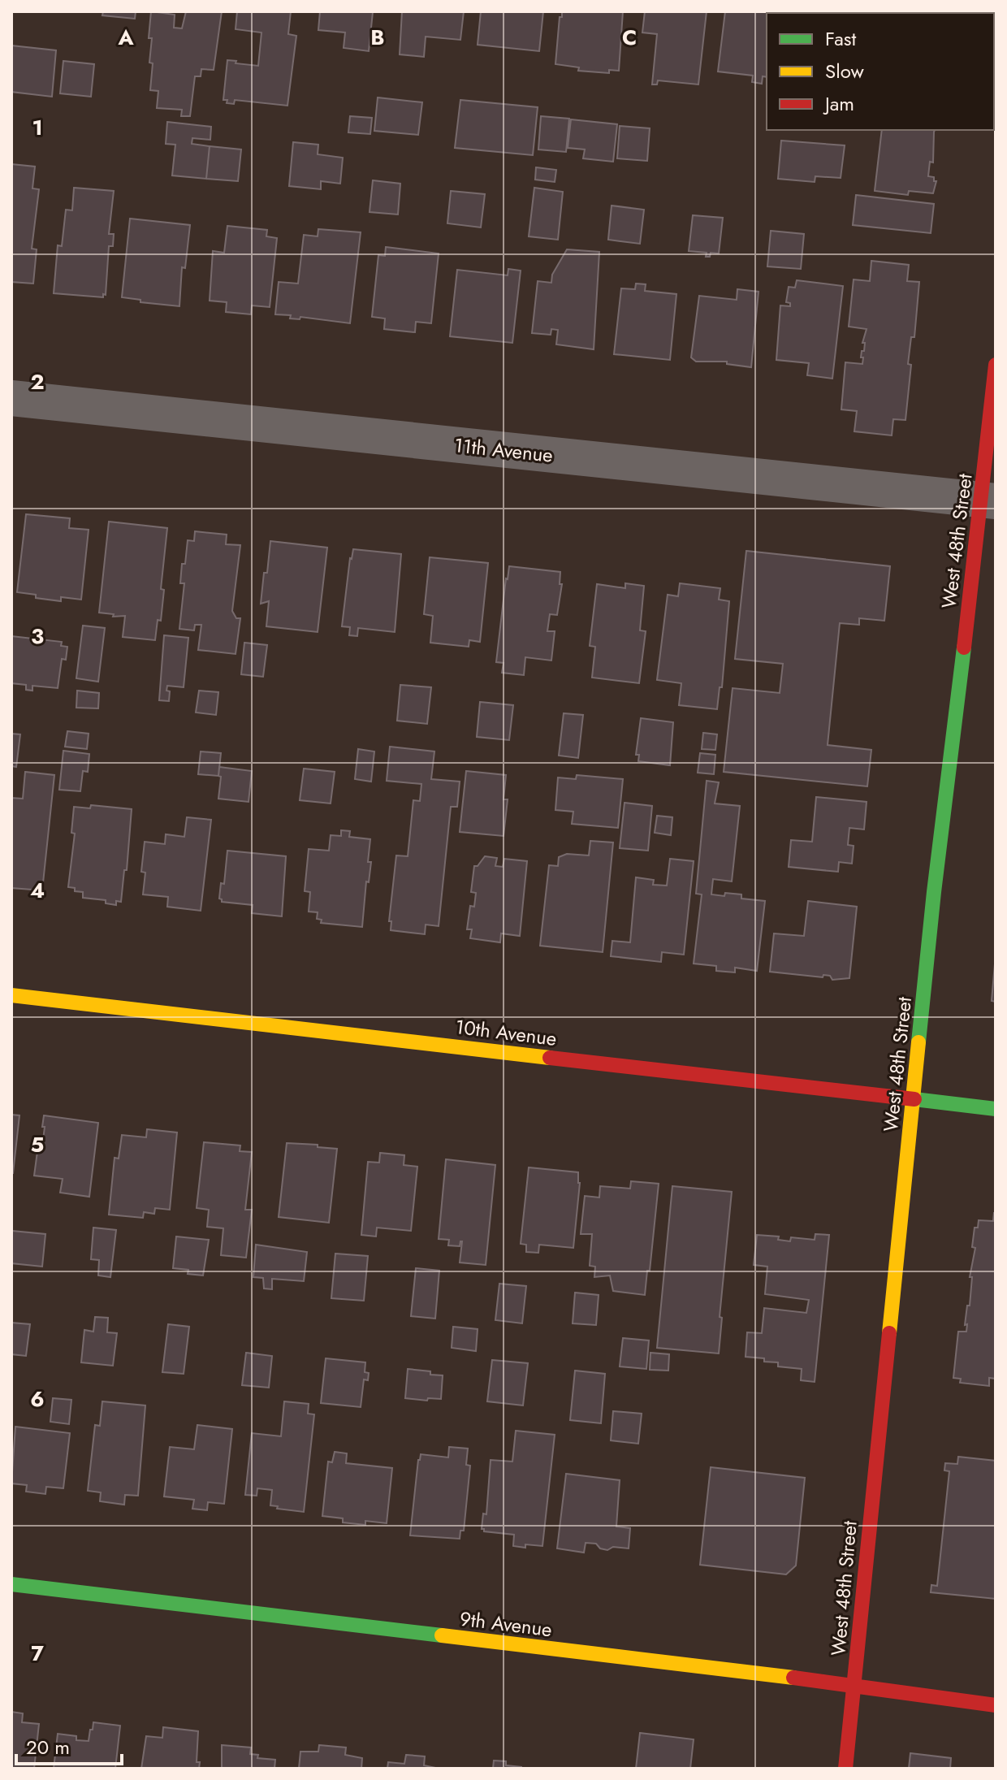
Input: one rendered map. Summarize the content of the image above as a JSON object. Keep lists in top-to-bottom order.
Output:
{
  "streets": {
    "street": [
      "11th Avenue",
      "West 48th Street",
      "10th Avenue",
      "9th Avenue"
    ]
  },
  "crossings": [
    ["11th Avenue", "West 48th Street"],
    ["West 48th Street", "10th Avenue"],
    ["West 48th Street", "9th Avenue"]
  ],
  "legend": ["Fast", "Slow", "Jam"],
  "scale_bar": "20 m",
  "grid": {
    "columns": ["A", "B", "C"],
    "rows": [
      "1",
      "2",
      "3",
      "4",
      "5",
      "6",
      "7"
    ]
  }
}
